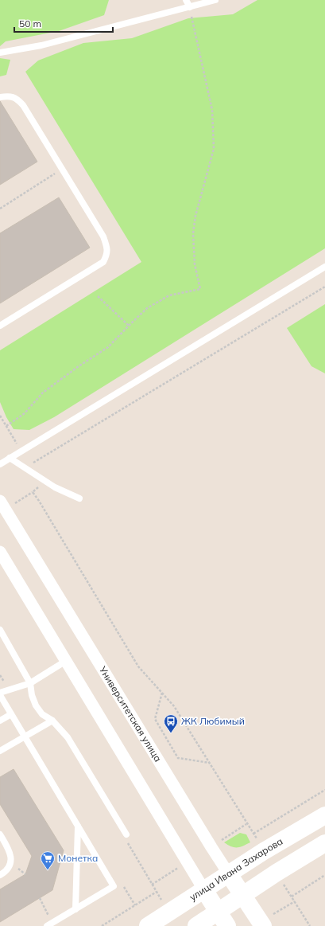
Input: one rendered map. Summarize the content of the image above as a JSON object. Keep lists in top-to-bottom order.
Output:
{
  "streets": {
    "main road": ["Университетская улица", "улица Ивана Захарова"]
  },
  "crossings": [
    ["Университетская улица", "улица Ивана Захарова"]
  ],
  "places": {
    "bus stop": ["ЖК Любимый"],
    "supermarket": ["Монетка"]
  },
  "scale_bar": "50 m"
}
